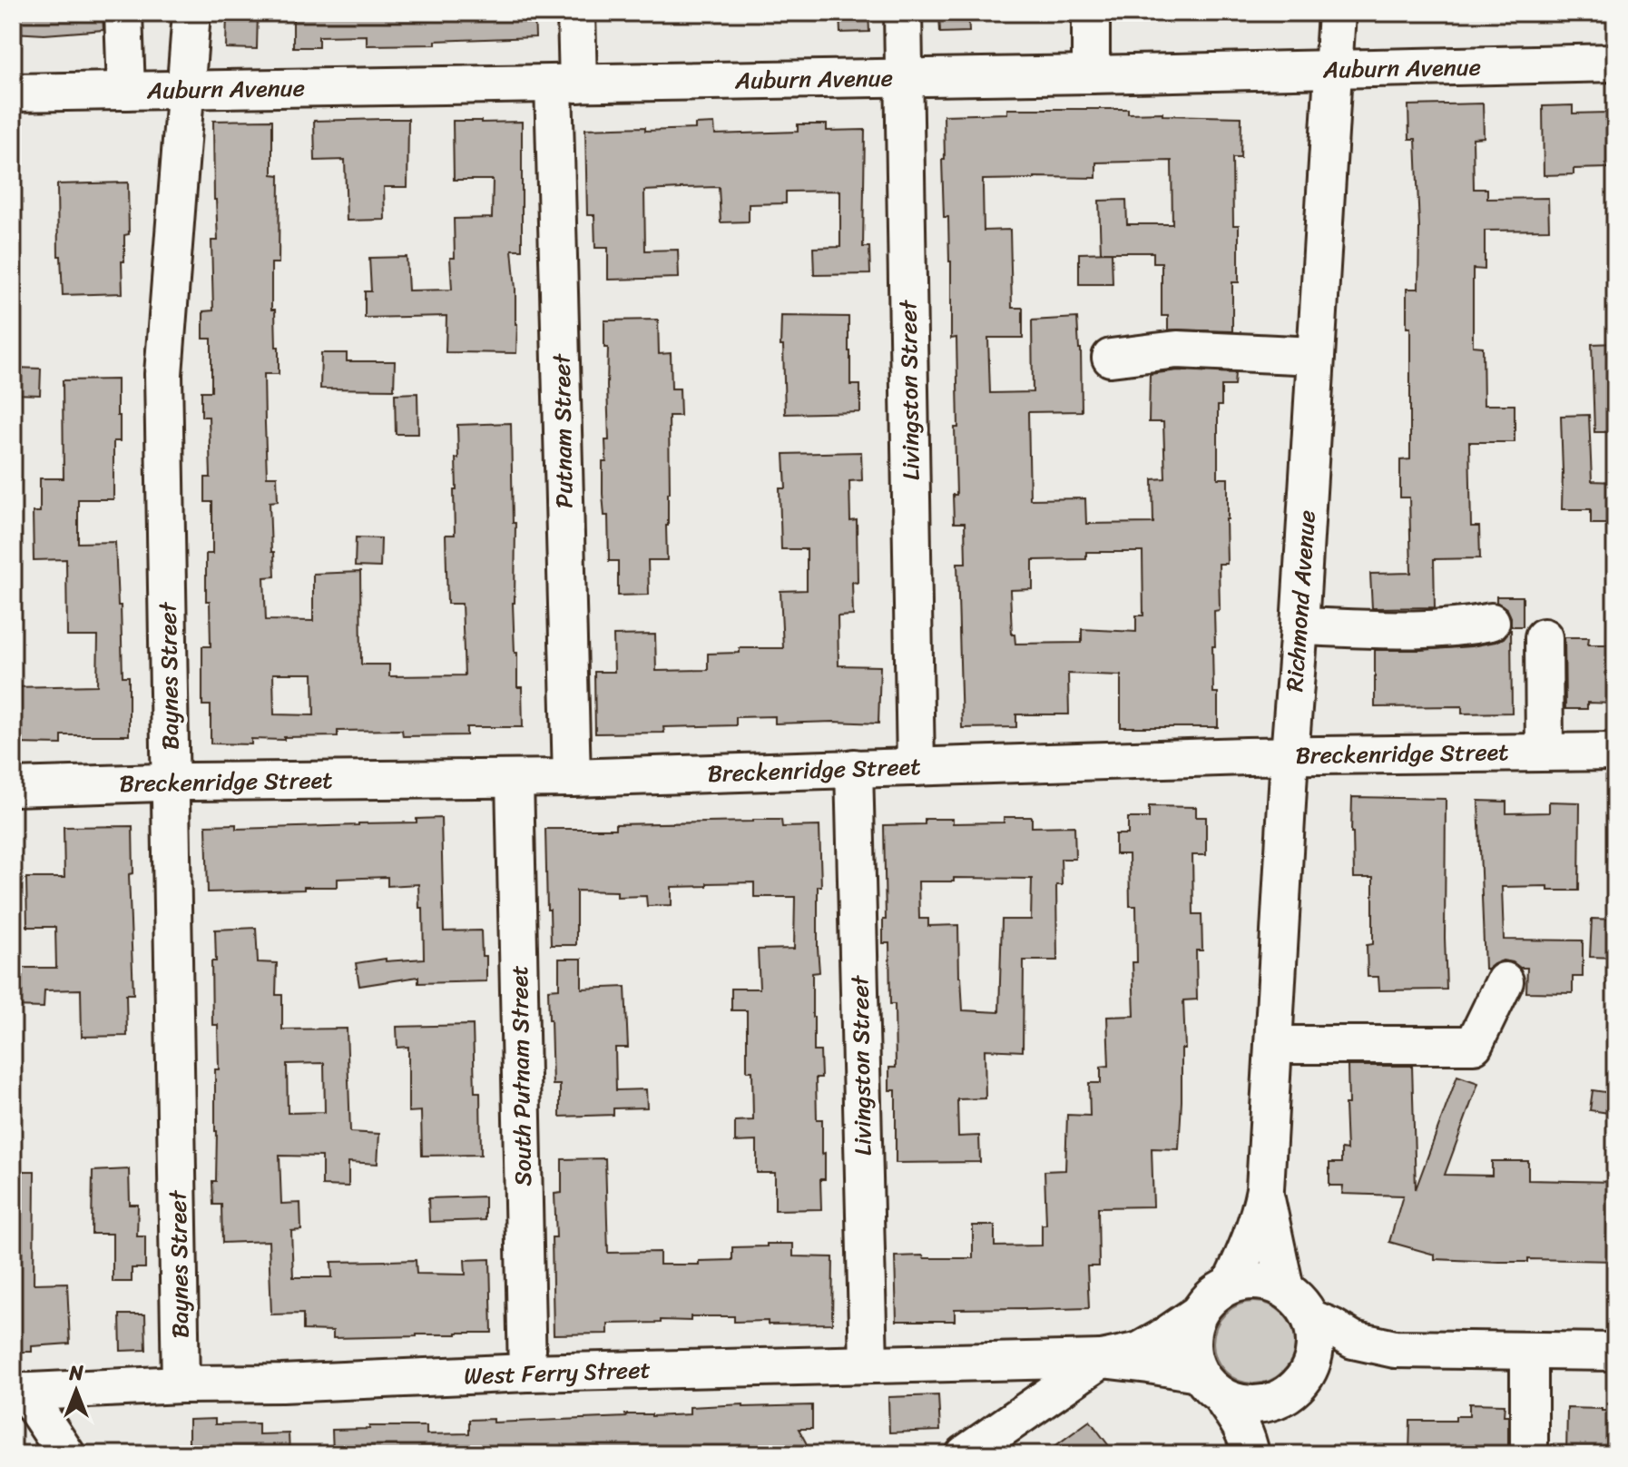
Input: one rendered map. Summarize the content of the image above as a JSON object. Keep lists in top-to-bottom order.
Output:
{
  "streets": {
    "street": [
      "Auburn Avenue",
      "Livingston Street",
      "Putnam Street",
      "Richmond Avenue",
      "Baynes Street",
      "Breckenridge Street",
      "South Putnam Street",
      "West Ferry Street"
    ]
  },
  "crossings": [
    ["Auburn Avenue", "Livingston Street"],
    ["Auburn Avenue", "Putnam Street"],
    ["Auburn Avenue", "Richmond Avenue"],
    ["Auburn Avenue", "Baynes Street"],
    ["Livingston Street", "Breckenridge Street"],
    ["Livingston Street", "West Ferry Street"],
    ["Putnam Street", "Breckenridge Street"],
    ["Richmond Avenue", "Breckenridge Street"],
    ["Richmond Avenue", "West Ferry Street"],
    ["Baynes Street", "Breckenridge Street"],
    ["Baynes Street", "West Ferry Street"],
    ["Breckenridge Street", "South Putnam Street"],
    ["South Putnam Street", "West Ferry Street"]
  ],
  "north": "top"
}
